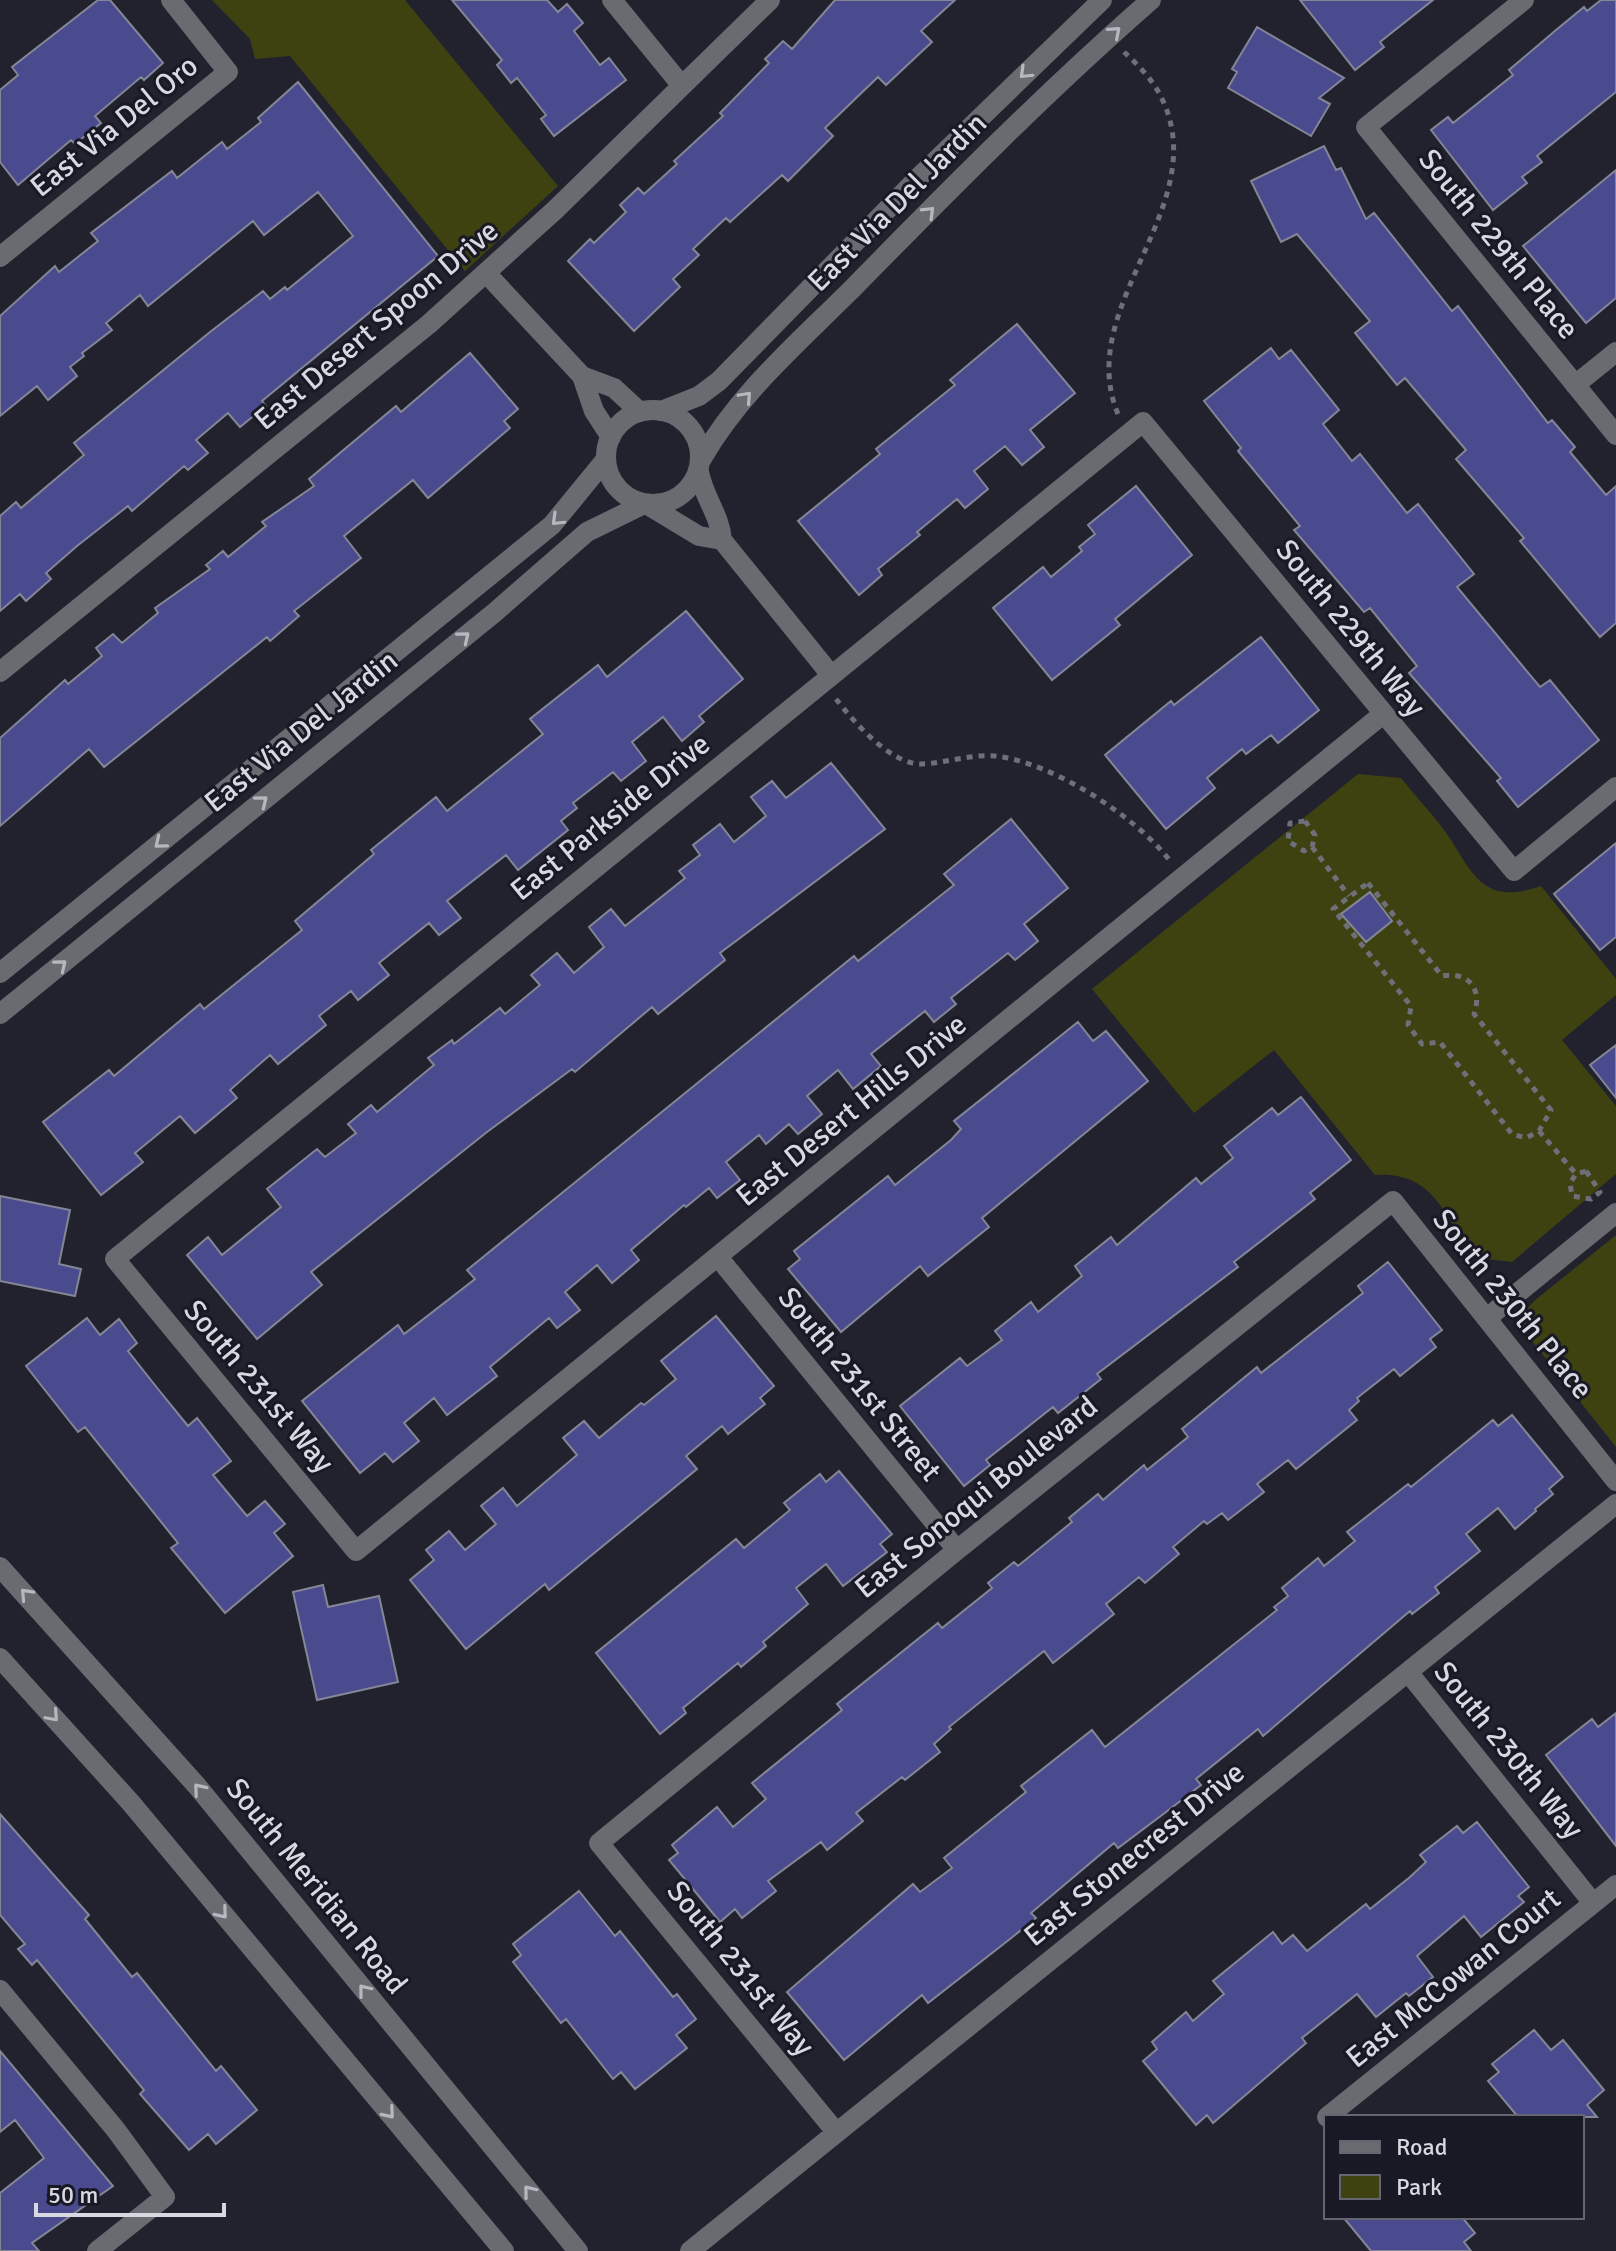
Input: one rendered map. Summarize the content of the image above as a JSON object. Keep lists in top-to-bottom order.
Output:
{
  "streets": {
    "street": [
      "East Via Del Oro",
      "East Via Del Jardin",
      "South 229th Place",
      "East Desert Spoon Drive",
      "South 229th Way",
      "East Parkside Drive",
      "East Desert Hills Drive",
      "South 230th Place",
      "South 231st Street",
      "South 231st Way",
      "East Sonoqui Boulevard",
      "South 230th Way",
      "East Stonecrest Drive",
      "South Meridian Road",
      "East McCowan Court"
    ]
  },
  "crossings": [
    ["South 229th Way", "East Parkside Drive"],
    ["South 229th Way", "East Desert Hills Drive"],
    ["East Parkside Drive", "South 231st Way"],
    ["East Desert Hills Drive", "South 231st Street"],
    ["East Desert Hills Drive", "South 231st Way"],
    ["South 230th Place", "East Sonoqui Boulevard"],
    ["South 231st Street", "East Sonoqui Boulevard"],
    ["South 231st Way", "East Sonoqui Boulevard"],
    ["South 231st Way", "East Stonecrest Drive"],
    ["South 230th Way", "East Stonecrest Drive"],
    ["South 230th Way", "East McCowan Court"]
  ],
  "legend": ["Road", "Park"],
  "scale_bar": "50 m"
}
